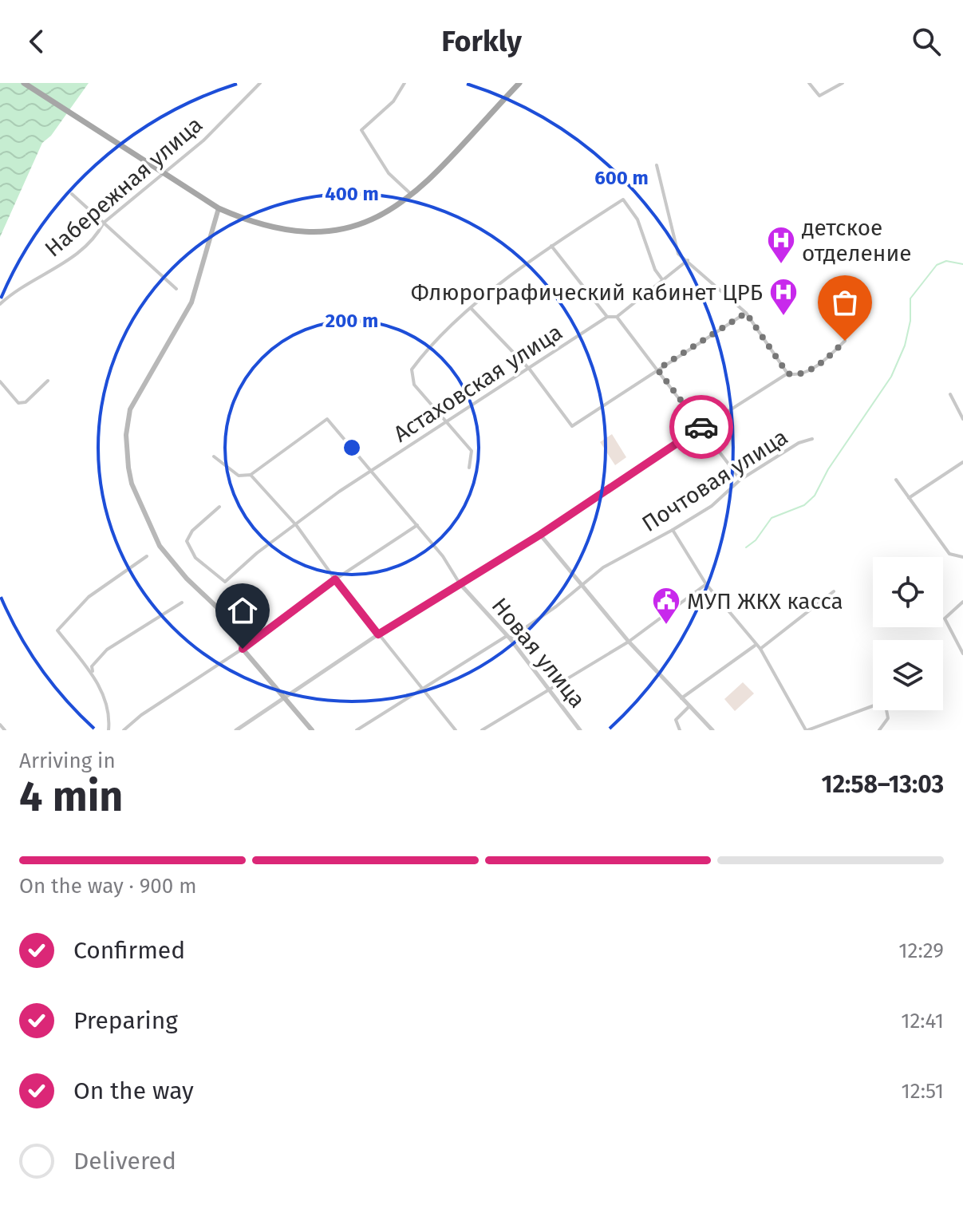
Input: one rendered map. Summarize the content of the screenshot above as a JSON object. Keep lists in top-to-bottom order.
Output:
{
  "streets": {
    "street": [
      "Набережная улица",
      "Астаховская улица",
      "Почтовая улица",
      "Новая улица"
    ]
  },
  "crossings": [
    ["Астаховская улица", "Новая улица"],
    ["Почтовая улица", "Новая улица"]
  ],
  "places": {
    "hospital": ["детское отделение", "Флюрографический кабинет ЦРБ"],
    "public building": ["МУП ЖКХ касса"]
  },
  "page": {
    "header": "Forkly",
    "heading": ["4 min", "Arriving in", "12:58–13:03"],
    "bar": "On the way · 900 m",
    "list": [
      ["Confirmed", "12:29"],
      ["Preparing", "12:41"],
      ["On the way", "12:51"],
      "Delivered"
    ]
  },
  "rings": ["600 m", "400 m", "200 m"]
}
